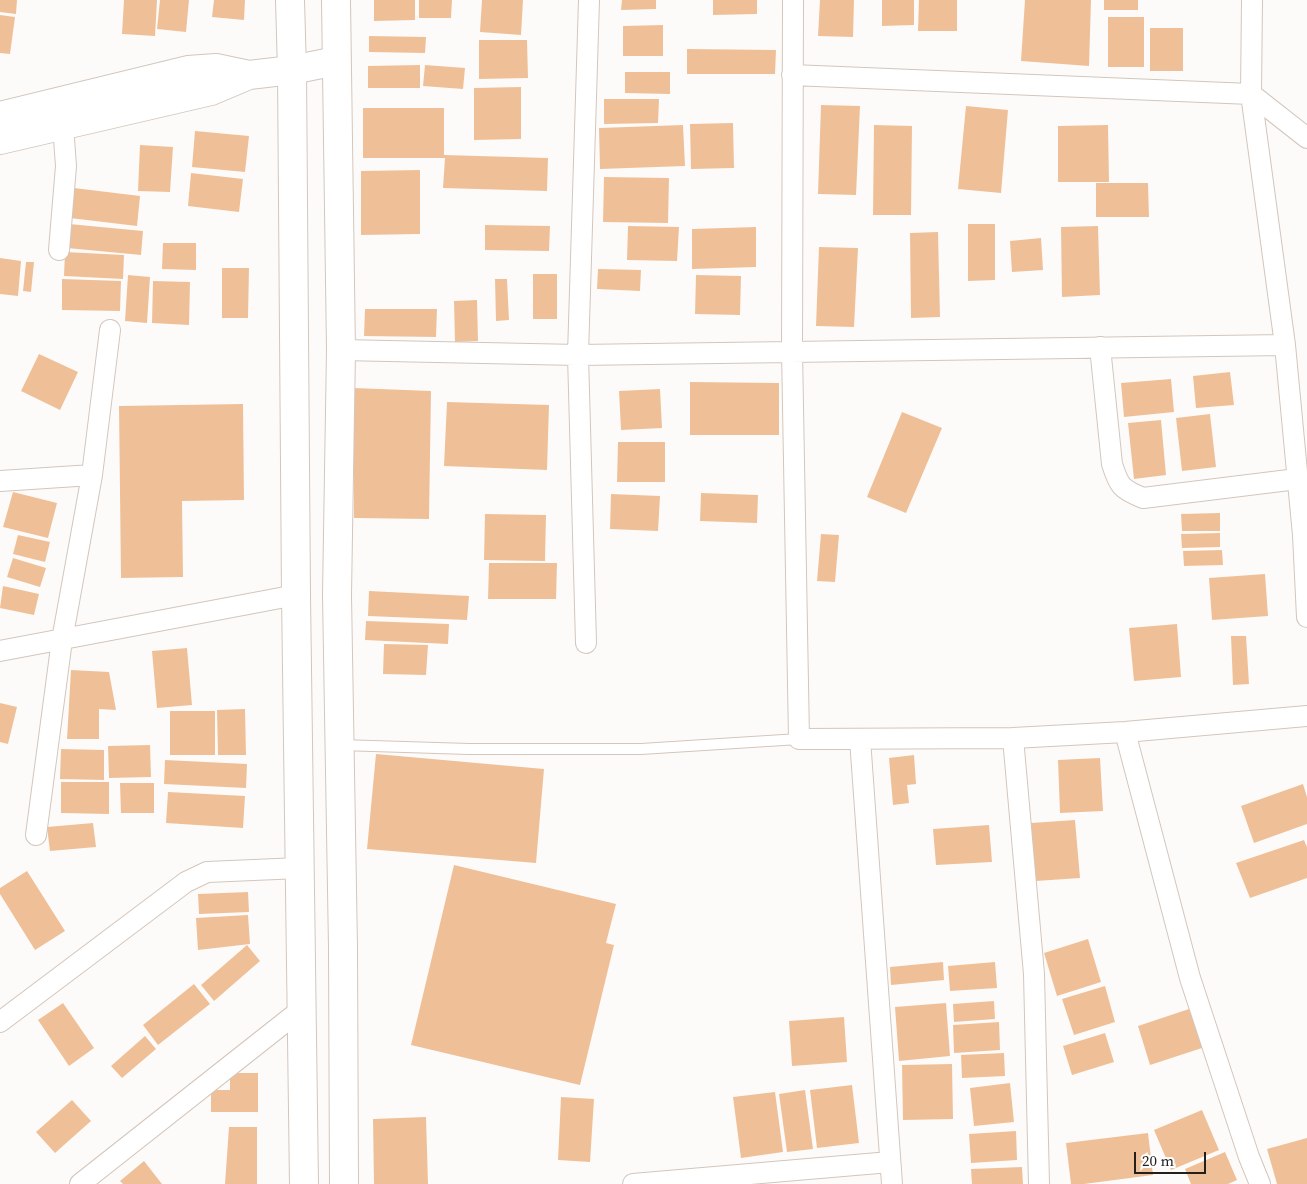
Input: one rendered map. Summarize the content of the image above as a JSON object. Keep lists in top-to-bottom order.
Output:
{
  "scale_bar": "20 m"
}
